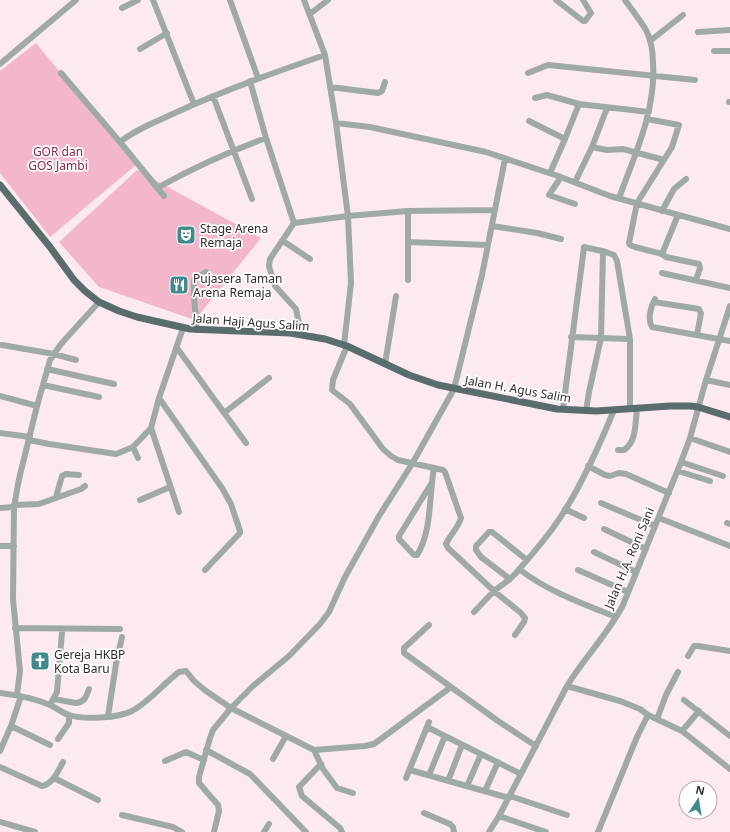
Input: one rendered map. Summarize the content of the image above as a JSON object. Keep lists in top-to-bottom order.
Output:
{
  "streets": {
    "main road": ["Jalan Haji Agus Salim", "Jalan H. Agus Salim"],
    "street": ["Jalan H.A. Roni Sani"]
  },
  "crossings": [
    ["Jalan Haji Agus Salim", "Jalan H. Agus Salim"],
    ["Jalan H. Agus Salim", "Jalan H.A. Roni Sani"]
  ],
  "parks": ["GOR dan GOS Jambi"],
  "places": {
    "theatre": ["Stage Arena Remaja"],
    "restaurant": ["Pujasera Taman Arena Remaja"],
    "church": ["Gereja HKBP Kota Baru"]
  },
  "north": "top"
}
